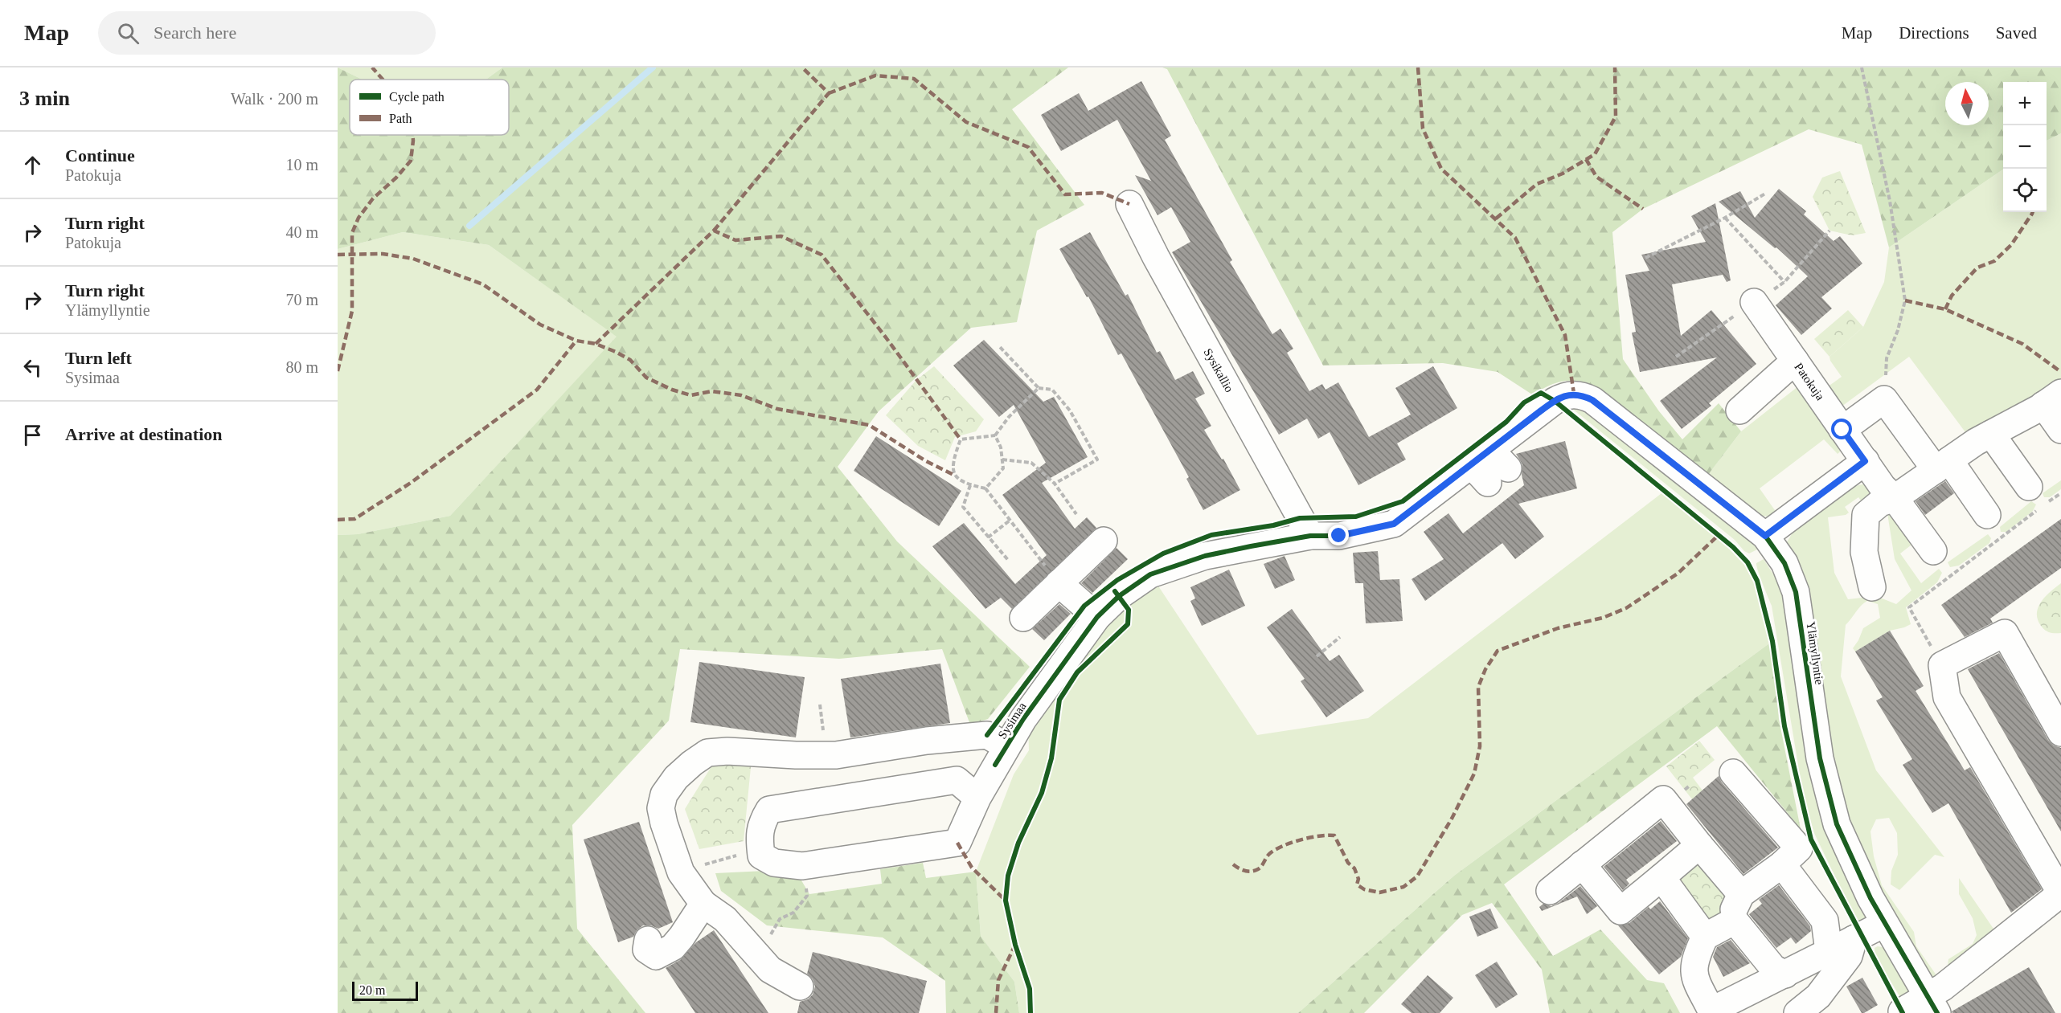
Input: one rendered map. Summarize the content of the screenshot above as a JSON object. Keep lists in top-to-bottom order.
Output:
{
  "streets": {
    "street": [
      "Sysikallio",
      "Patokuja",
      "Ylämyllyntie",
      "Sysimaa"
    ]
  },
  "crossings": [
    ["Sysikallio", "Sysimaa"],
    ["Ylämyllyntie", "Sysimaa"]
  ],
  "legend": ["Cycle path", "Path"],
  "scale_bar": "20 m",
  "north": "top",
  "page": {
    "header": "Map",
    "search": "Search here",
    "nav": ["Map", "Directions", "Saved"],
    "heading": ["3 min", "Walk · 200 m"],
    "map_buttons": ["+", "−"],
    "list": [
      ["Continue", "Patokuja", "10 m"],
      ["Turn right", "Patokuja", "40 m"],
      ["Turn right", "Ylämyllyntie", "70 m"],
      ["Turn left", "Sysimaa", "80 m"],
      "Arrive at destination"
    ],
    "scale": "20 m"
  }
}
